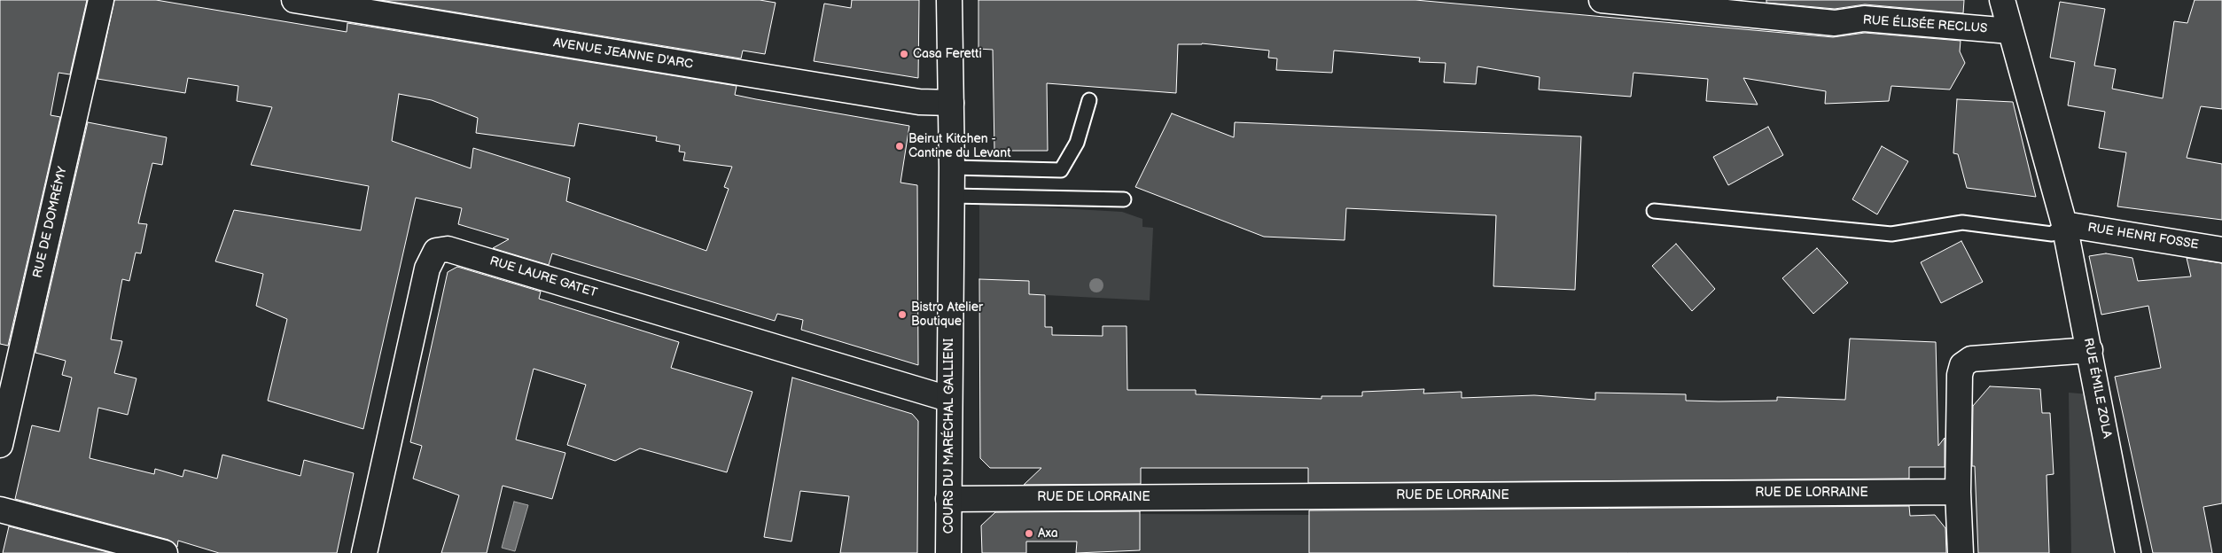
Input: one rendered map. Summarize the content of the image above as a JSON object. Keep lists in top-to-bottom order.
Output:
{
  "streets": {
    "street": [
      "RUE ÉLISÉE RECLUS",
      "AVENUE JEANNE D'ARC",
      "RUE DE DOMRÉMY",
      "RUE HENRI FOSSE",
      "RUE LAURE GATET",
      "RUE ÉMILE ZOLA",
      "COURS DU MARÉCHAL GALLIENI",
      "RUE DE LORRAINE"
    ]
  },
  "crossings": [
    ["RUE ÉLISÉE RECLUS", "RUE ÉMILE ZOLA"],
    ["AVENUE JEANNE D'ARC", "COURS DU MARÉCHAL GALLIENI"],
    ["RUE HENRI FOSSE", "RUE ÉMILE ZOLA"],
    ["RUE LAURE GATET", "COURS DU MARÉCHAL GALLIENI"],
    ["COURS DU MARÉCHAL GALLIENI", "RUE DE LORRAINE"]
  ],
  "places": [
    "Casa Feretti",
    "Beirut Kitchen - Cantine du Levant",
    "Bistro Atelier Boutique",
    "Axa"
  ]
}
